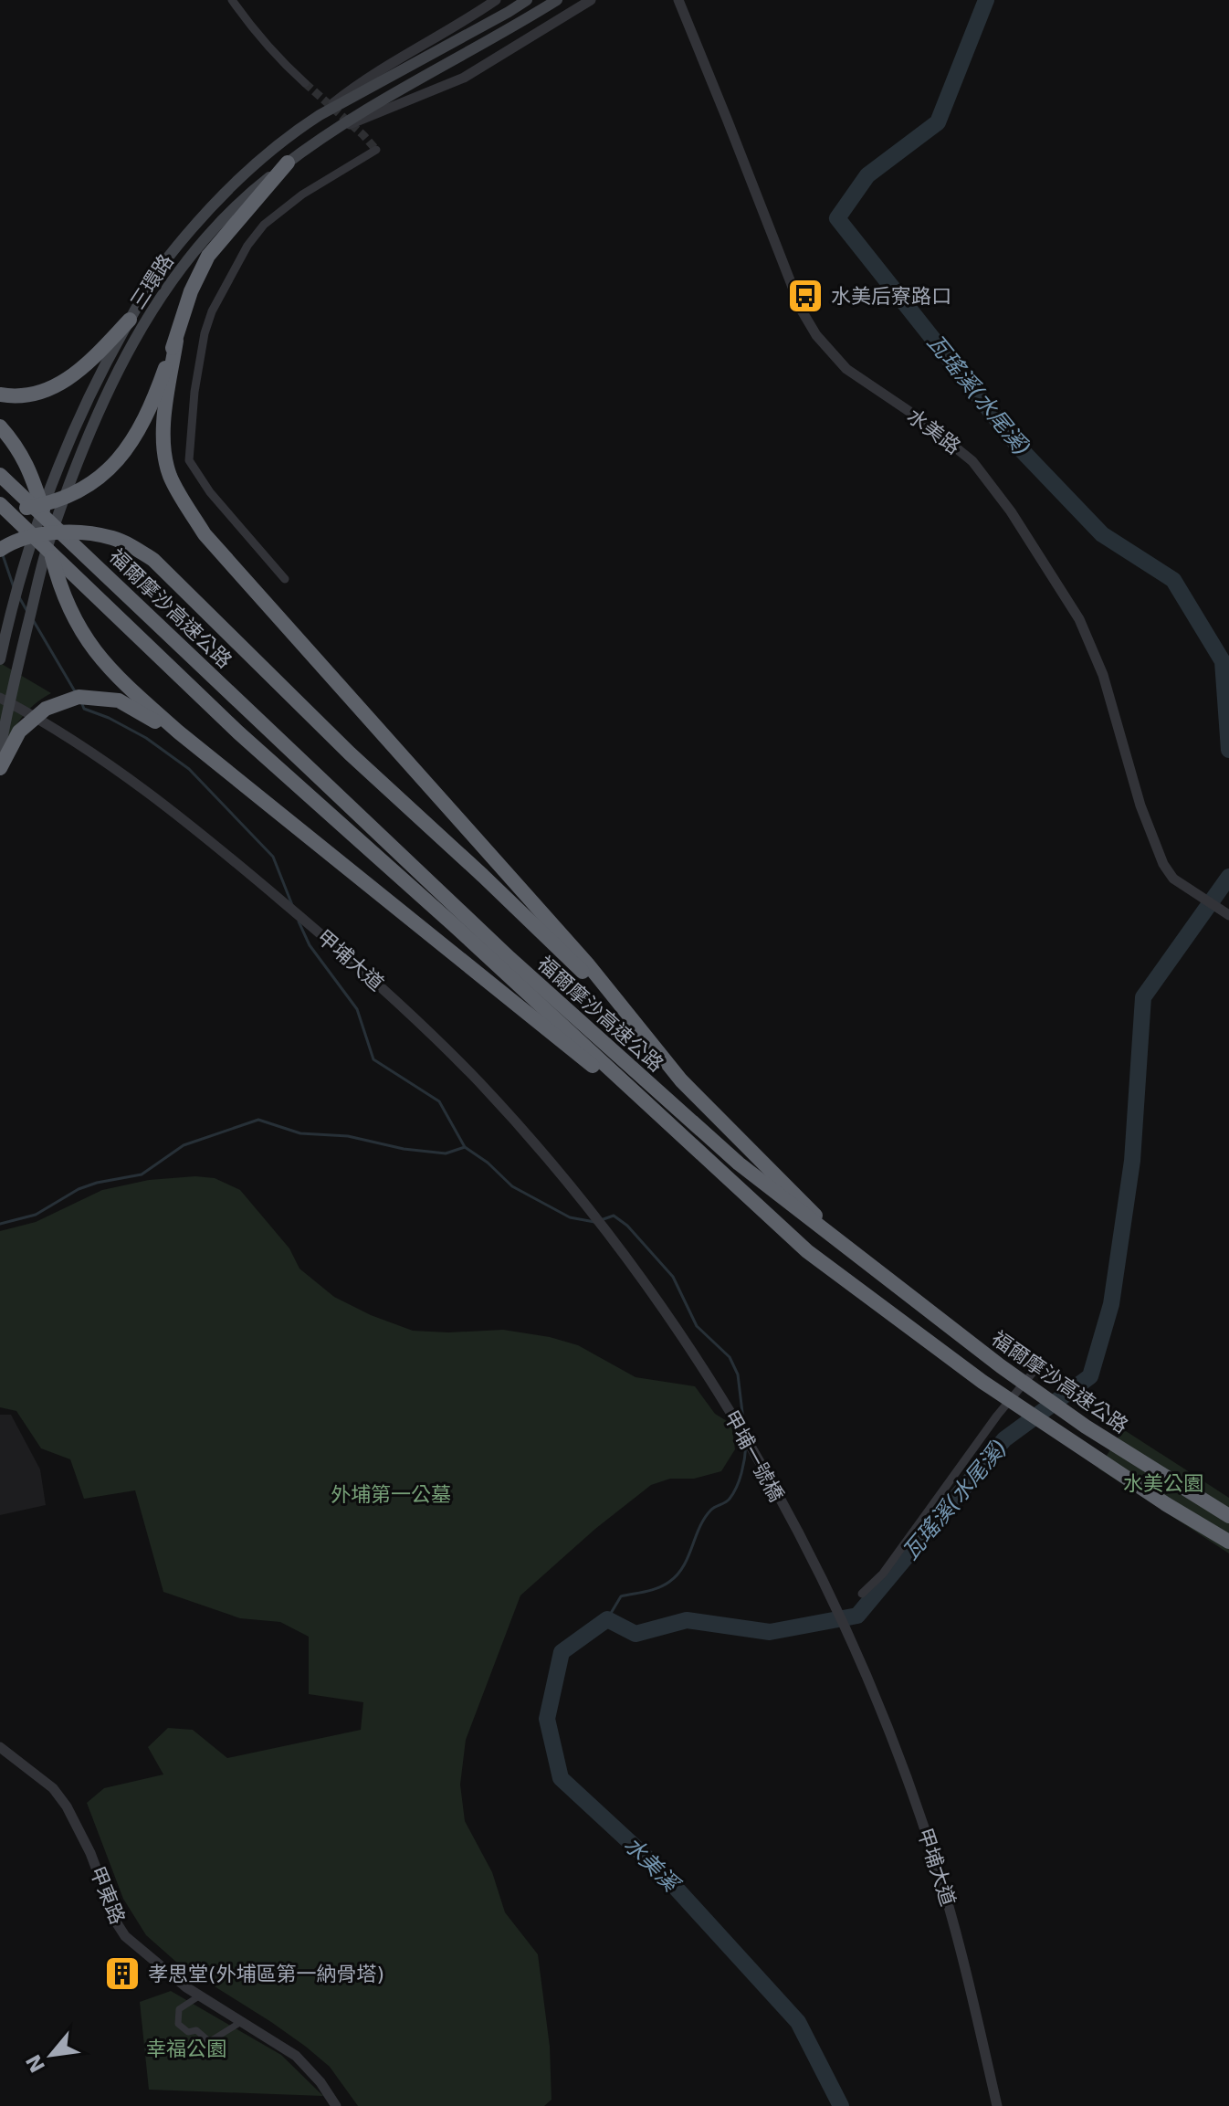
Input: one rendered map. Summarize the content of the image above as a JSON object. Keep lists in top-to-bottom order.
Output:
{
  "streets": {
    "highway": ["福爾摩沙高速公路"],
    "main road": ["三環路"],
    "street": [
      "水美路",
      "甲埔大道",
      "甲埔一號橋",
      "甲東路"
    ]
  },
  "crossings": [
    ["甲埔大道", "甲埔一號橋"]
  ],
  "water": ["瓦瑤溪(水尾溪)", "水美溪"],
  "parks": ["水美公園", "外埔第一公墓", "幸福公園"],
  "places": {
    "bus stop": ["水美后寮路口"],
    "building": ["孝思堂(外埔區第一納骨塔)"]
  },
  "north": "bottom left"
}
